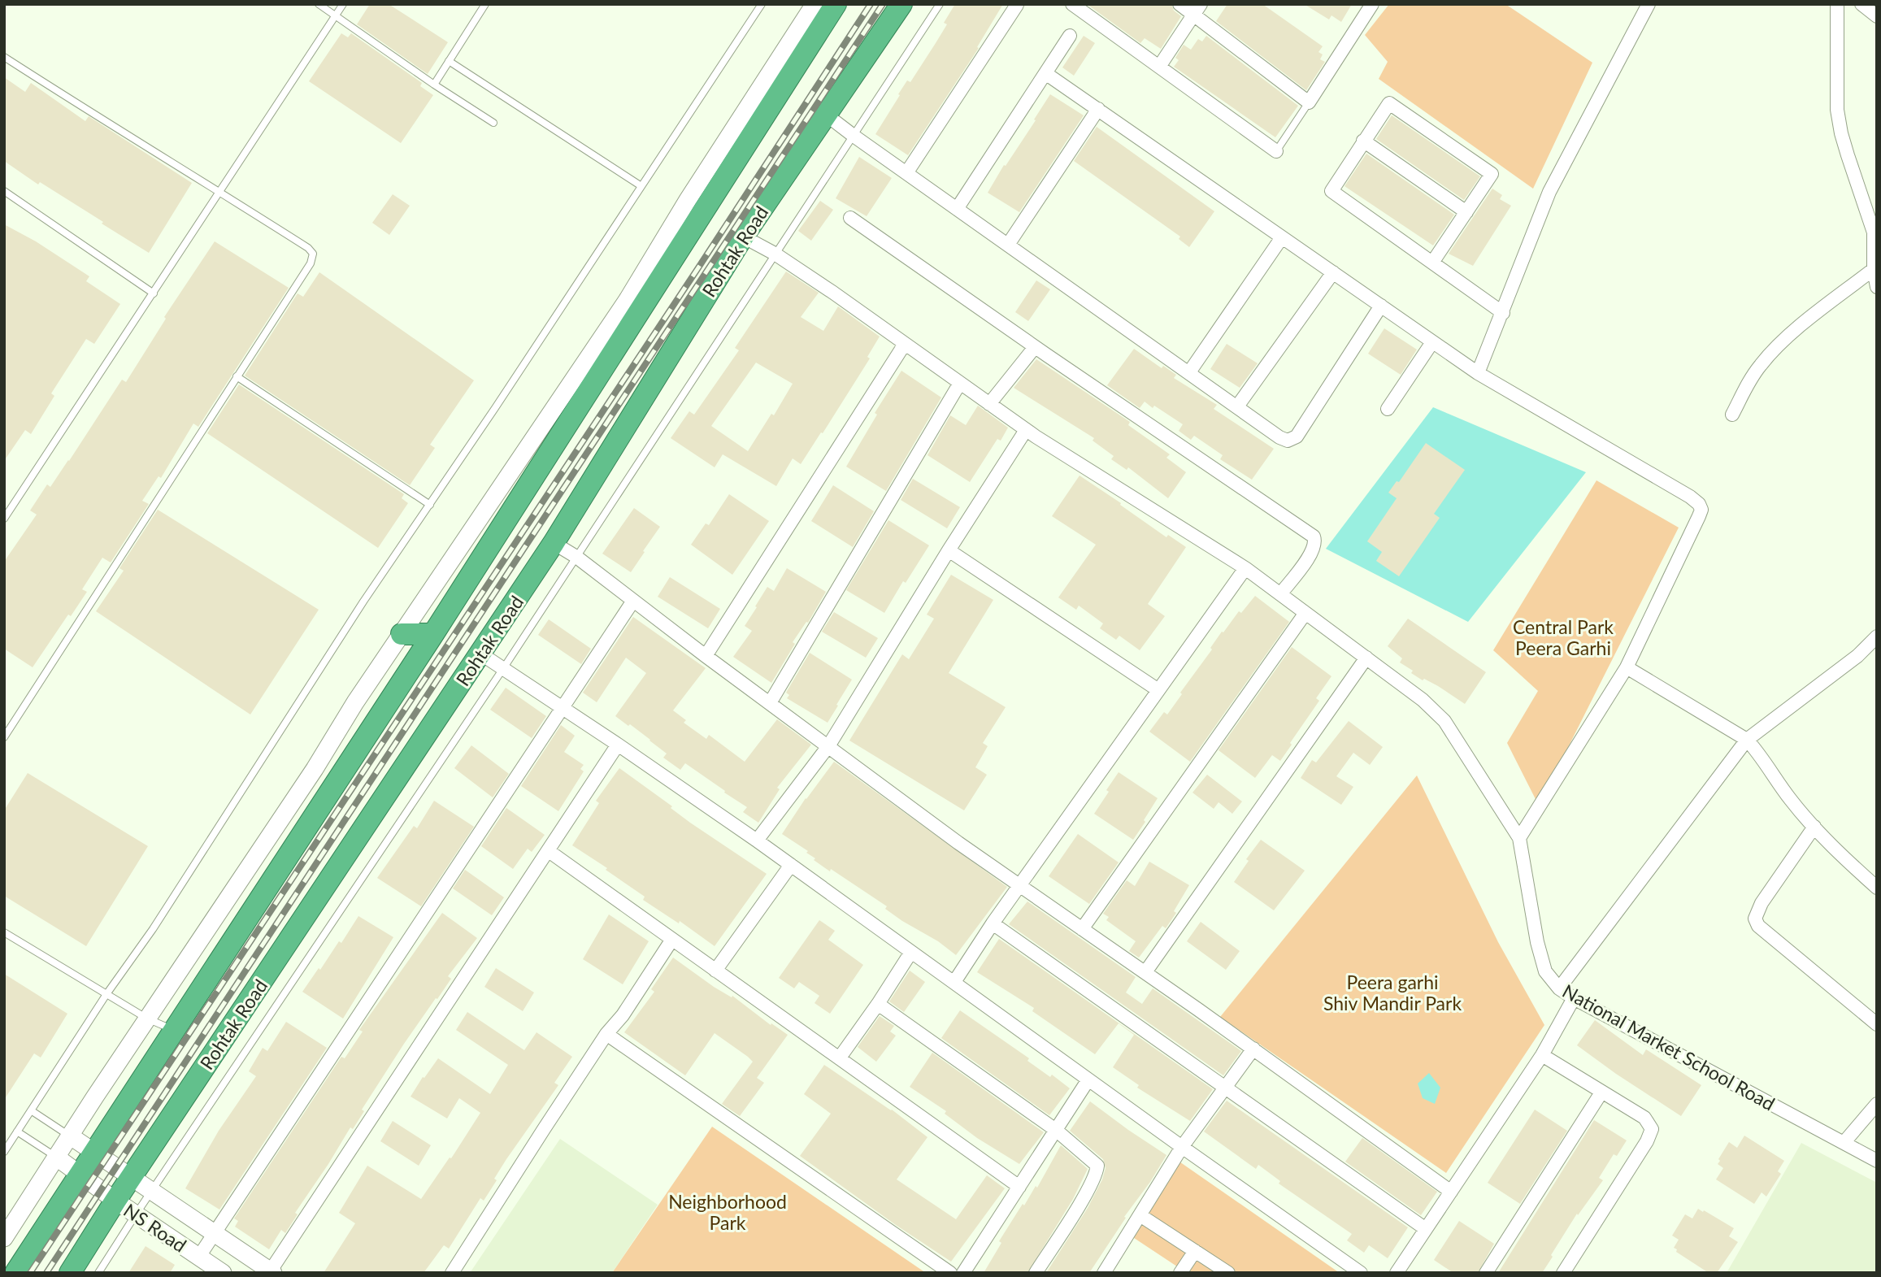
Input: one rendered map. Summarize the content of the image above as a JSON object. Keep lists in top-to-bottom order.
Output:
{
  "streets": {
    "highway": ["Rohtak Road"],
    "street": ["National Market School Road", "NS Road"]
  },
  "crossings": [
    ["Rohtak Road", "NS Road"]
  ],
  "parks": ["Central Park Peera Garhi", "Peera garhi Shiv Mandir Park", "Neighborhood Park"]
}
